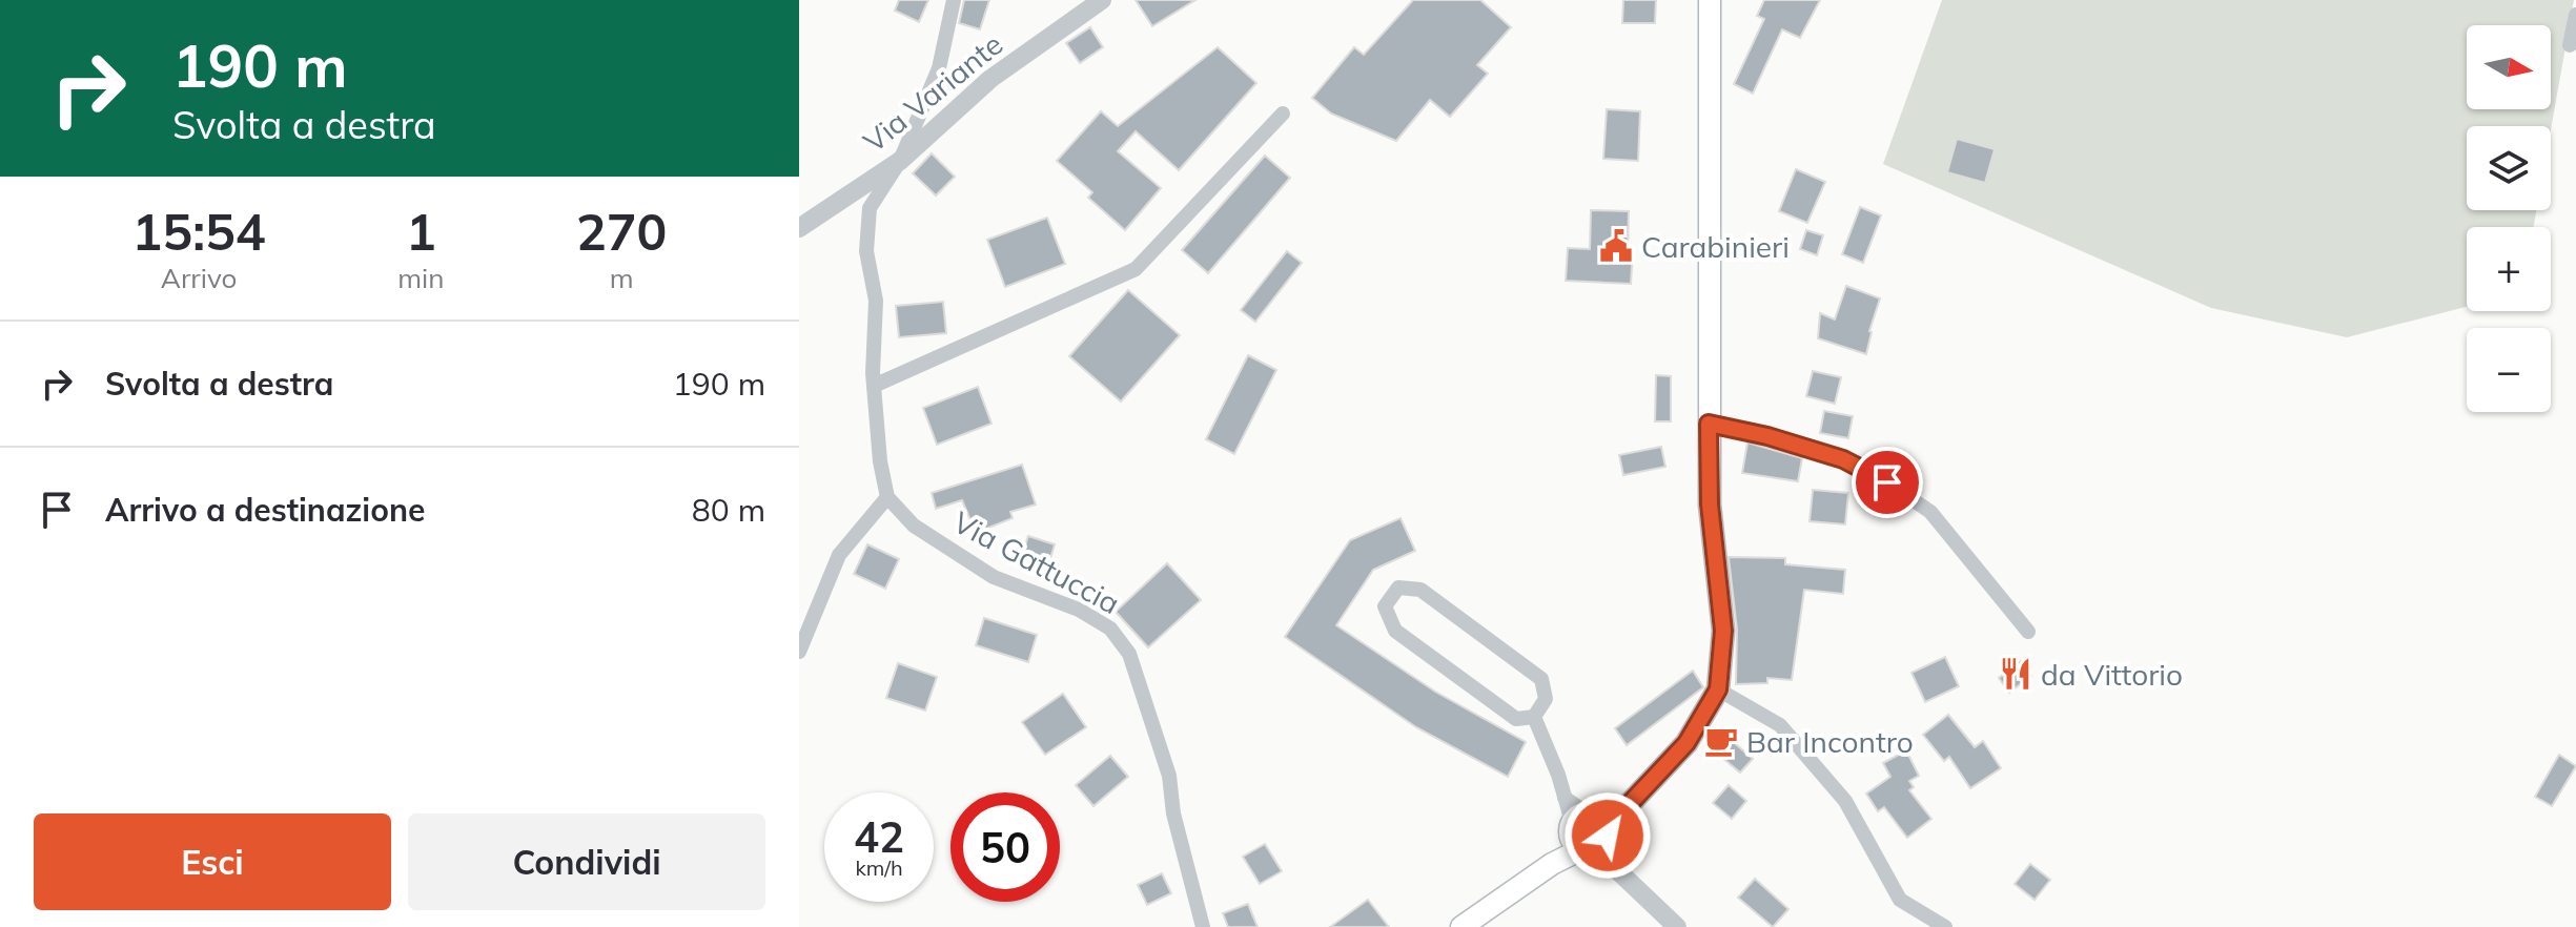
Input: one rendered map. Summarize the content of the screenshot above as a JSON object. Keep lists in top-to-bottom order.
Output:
{
  "streets": {
    "street": ["Via Variante", "Via Gattuccia"]
  },
  "places": {
    "public building": ["Carabinieri"],
    "restaurant": ["da Vittorio"],
    "cafe": ["Bar Incontro"]
  },
  "north": "right",
  "page": {
    "turn": ["190 m", "Svolta a destra"],
    "map_buttons": ["+", "−"],
    "eta": [
      "15:54",
      "Arrivo",
      "1",
      "min",
      "270",
      "m"
    ],
    "list": [
      {
        "name": "Svolta a destra",
        "value": "190 m"
      },
      {
        "name": "Arrivo a destinazione",
        "value": "80 m"
      }
    ],
    "speed": "42 km/h",
    "limit": "50",
    "buttons": ["Esci", "Condividi"]
  }
}
